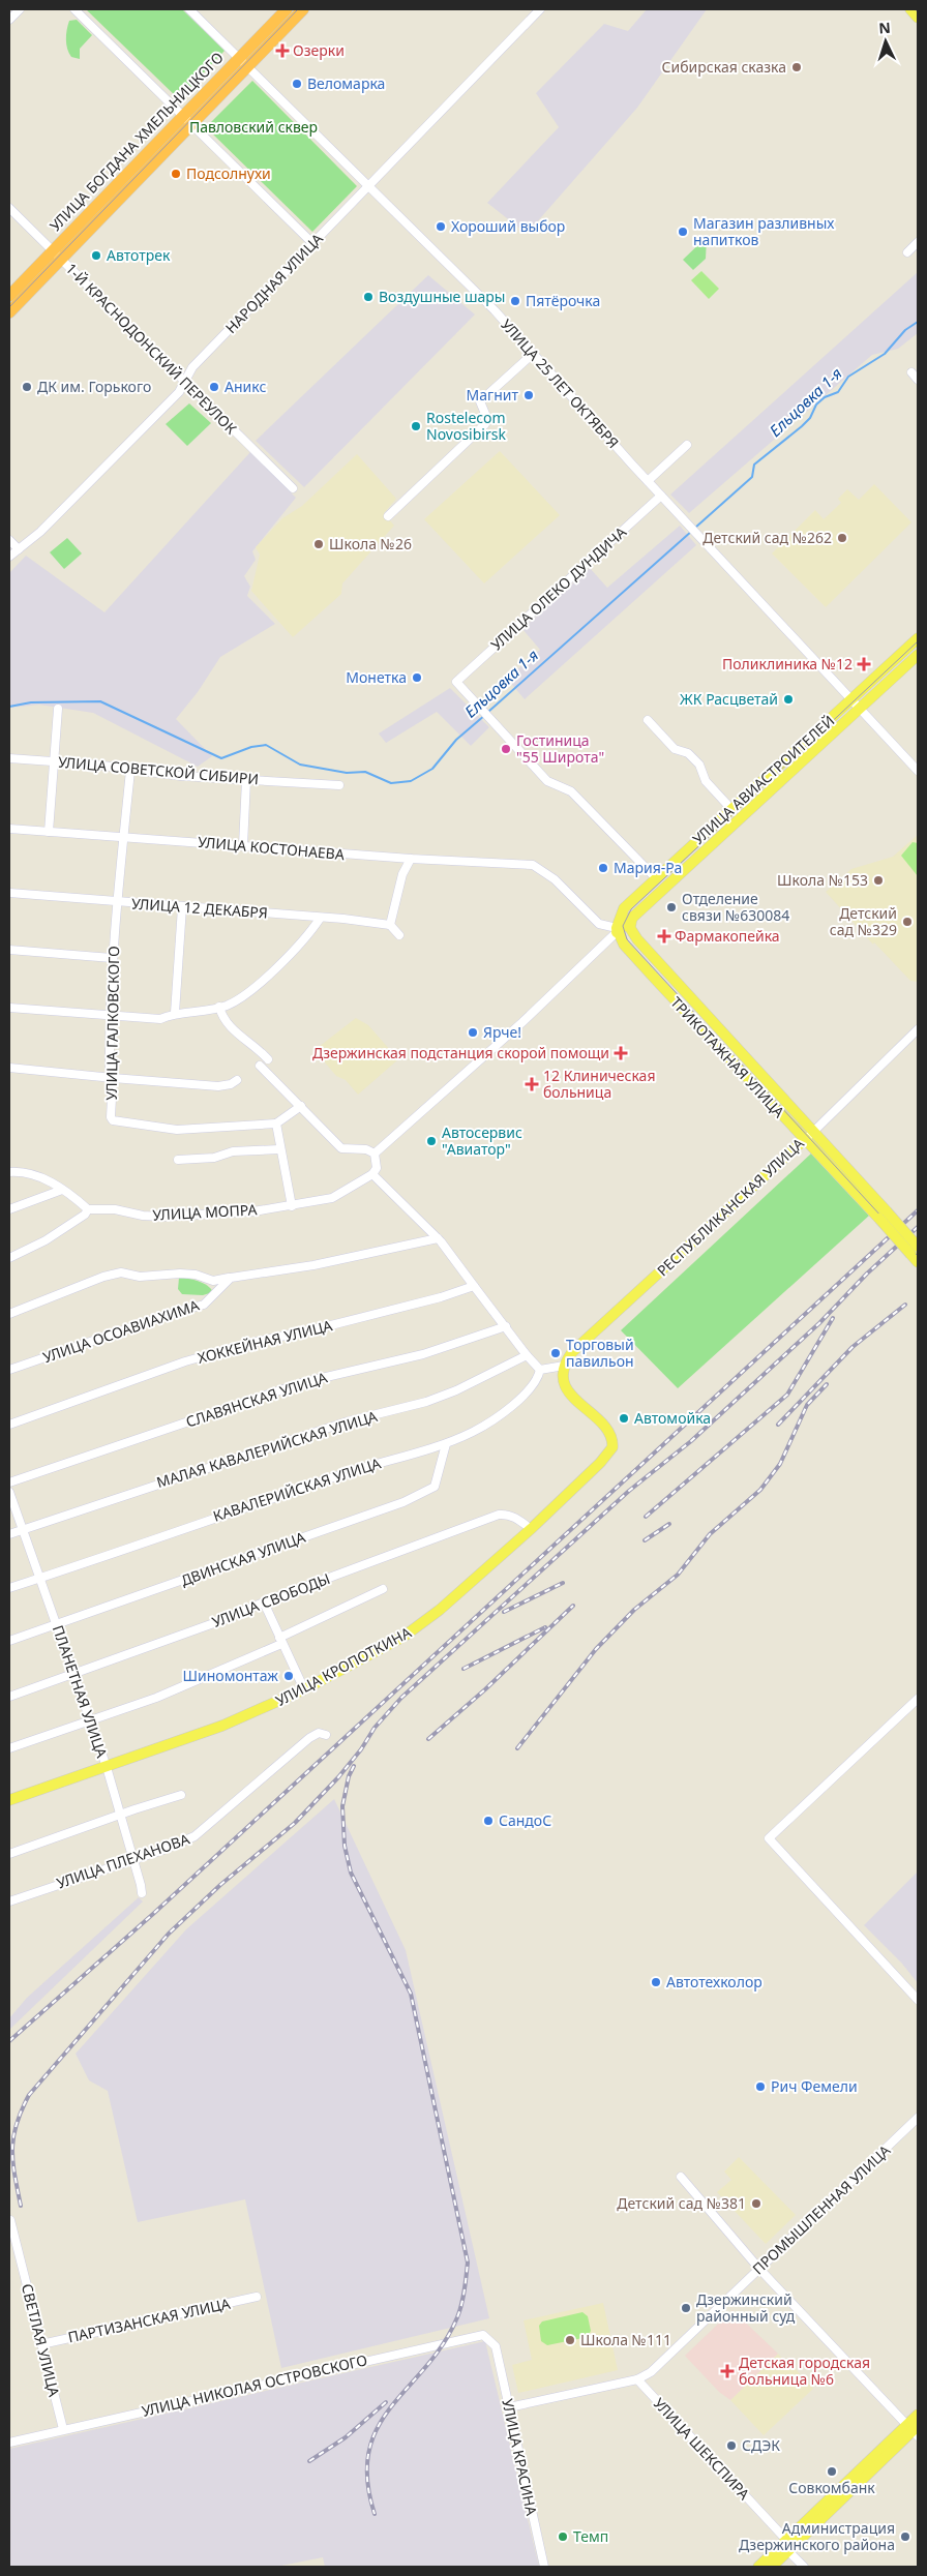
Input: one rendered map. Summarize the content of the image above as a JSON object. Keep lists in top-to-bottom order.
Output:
{
  "streets": {
    "highway": ["УЛИЦА БОГДАНА ХМЕЛЬНИЦКОГО"],
    "main road": [
      "УЛИЦА АВИАСТРОИТЕЛЕЙ",
      "ТРИКОТАЖНАЯ УЛИЦА",
      "РЕСПУБЛИКАНСКАЯ УЛИЦА",
      "УЛИЦА КРОПОТКИНА"
    ],
    "street": [
      "НАРОДНАЯ УЛИЦА",
      "1-Й КРАСНОДОНСКИЙ ПЕРЕУЛОК",
      "УЛИЦА 25 ЛЕТ ОКТЯБРЯ",
      "УЛИЦА ОЛЕКО ДУНДИЧА",
      "УЛИЦА СОВЕТСКОЙ СИБИРИ",
      "УЛИЦА КОСТОНАЕВА",
      "УЛИЦА 12 ДЕКАБРЯ",
      "УЛИЦА ГАЛКОВСКОГО",
      "УЛИЦА МОПРА",
      "УЛИЦА ОСОАВИАХИМА",
      "ХОККЕЙНАЯ УЛИЦА",
      "СЛАВЯНСКАЯ УЛИЦА",
      "МАЛАЯ КАВАЛЕРИЙСКАЯ УЛИЦА",
      "КАВАЛЕРИЙСКАЯ УЛИЦА",
      "ДВИНСКАЯ УЛИЦА",
      "УЛИЦА СВОБОДЫ",
      "ПЛАНЕТНАЯ УЛИЦА",
      "УЛИЦА ПЛЕХАНОВА",
      "ПРОМЫШЛЕННАЯ УЛИЦА",
      "ПАРТИЗАНСКАЯ УЛИЦА",
      "СВЕТЛАЯ УЛИЦА",
      "УЛИЦА НИКОЛАЯ ОСТРОВСКОГО",
      "УЛИЦА ШЕКСПИРА",
      "УЛИЦА КРАСИНА"
    ]
  },
  "crossings": [
    ["УЛИЦА БОГДАНА ХМЕЛЬНИЦКОГО", "1-Й КРАСНОДОНСКИЙ ПЕРЕУЛОК"],
    ["УЛИЦА БОГДАНА ХМЕЛЬНИЦКОГО", "УЛИЦА 25 ЛЕТ ОКТЯБРЯ"],
    ["НАРОДНАЯ УЛИЦА", "1-Й КРАСНОДОНСКИЙ ПЕРЕУЛОК"],
    ["НАРОДНАЯ УЛИЦА", "УЛИЦА 25 ЛЕТ ОКТЯБРЯ"],
    ["УЛИЦА 25 ЛЕТ ОКТЯБРЯ", "УЛИЦА ОЛЕКО ДУНДИЧА"],
    ["УЛИЦА 25 ЛЕТ ОКТЯБРЯ", "УЛИЦА АВИАСТРОИТЕЛЕЙ"],
    ["УЛИЦА ОЛЕКО ДУНДИЧА", "УЛИЦА АВИАСТРОИТЕЛЕЙ"],
    ["УЛИЦА СОВЕТСКОЙ СИБИРИ", "УЛИЦА ГАЛКОВСКОГО"],
    ["УЛИЦА АВИАСТРОИТЕЛЕЙ", "УЛИЦА КОСТОНАЕВА"],
    ["УЛИЦА АВИАСТРОИТЕЛЕЙ", "ТРИКОТАЖНАЯ УЛИЦА"],
    ["УЛИЦА КОСТОНАЕВА", "УЛИЦА ГАЛКОВСКОГО"],
    ["УЛИЦА КОСТОНАЕВА", "ТРИКОТАЖНАЯ УЛИЦА"],
    ["УЛИЦА 12 ДЕКАБРЯ", "УЛИЦА ГАЛКОВСКОГО"],
    ["ТРИКОТАЖНАЯ УЛИЦА", "РЕСПУБЛИКАНСКАЯ УЛИЦА"],
    ["РЕСПУБЛИКАНСКАЯ УЛИЦА", "УЛИЦА КРОПОТКИНА"],
    ["МАЛАЯ КАВАЛЕРИЙСКАЯ УЛИЦА", "ПЛАНЕТНАЯ УЛИЦА"],
    ["КАВАЛЕРИЙСКАЯ УЛИЦА", "ДВИНСКАЯ УЛИЦА"],
    ["КАВАЛЕРИЙСКАЯ УЛИЦА", "ПЛАНЕТНАЯ УЛИЦА"],
    ["ДВИНСКАЯ УЛИЦА", "ПЛАНЕТНАЯ УЛИЦА"],
    ["УЛИЦА СВОБОДЫ", "УЛИЦА КРОПОТКИНА"],
    ["УЛИЦА СВОБОДЫ", "ПЛАНЕТНАЯ УЛИЦА"],
    ["УЛИЦА КРОПОТКИНА", "ПЛАНЕТНАЯ УЛИЦА"],
    ["ПЛАНЕТНАЯ УЛИЦА", "УЛИЦА ПЛЕХАНОВА"],
    ["ПРОМЫШЛЕННАЯ УЛИЦА", "УЛИЦА ШЕКСПИРА"],
    ["ПРОМЫШЛЕННАЯ УЛИЦА", "УЛИЦА КРАСИНА"],
    ["ПАРТИЗАНСКАЯ УЛИЦА", "СВЕТЛАЯ УЛИЦА"],
    ["СВЕТЛАЯ УЛИЦА", "УЛИЦА НИКОЛАЯ ОСТРОВСКОГО"],
    ["УЛИЦА НИКОЛАЯ ОСТРОВСКОГО", "УЛИЦА КРАСИНА"]
  ],
  "water": ["Ельцовка 1-я"],
  "parks": ["Павловский сквер"],
  "places": {
    "health": [
      "Озерки",
      "Поликлиника №12",
      "Фармакопейка",
      "Дзержинская подстанция скорой помощи",
      "12 Клиническая больница",
      "Детская городская больница №6"
    ],
    "other": [
      "Сибирская сказка",
      "Веломарка",
      "Подсолнухи",
      "Хороший выбор",
      "Магазин разливных напитков",
      "Автотрек",
      "Воздушные шары",
      "Пятёрочка",
      "ДК им. Горького",
      "Аникс",
      "Магнит",
      "Rostelecom Novosibirsk",
      "Детский сад №262",
      "Школа №26",
      "Монетка",
      "ЖК Расцветай",
      "Гостиница \"55 Широта\"",
      "Мария-Ра",
      "Школа №153",
      "Отделение связи №630084",
      "Детский сад №329",
      "Ярче!",
      "Автосервис \"Авиатор\"",
      "Торговый павильон",
      "Автомойка",
      "Шиномонтаж",
      "СандоС",
      "Автотехколор",
      "Рич Фемели",
      "Детский сад №381",
      "Дзержинский районный суд",
      "Школа №111",
      "СДЭК",
      "Совкомбанк",
      "Темп",
      "Администрация Дзержинского района"
    ]
  },
  "north": "top"
}
